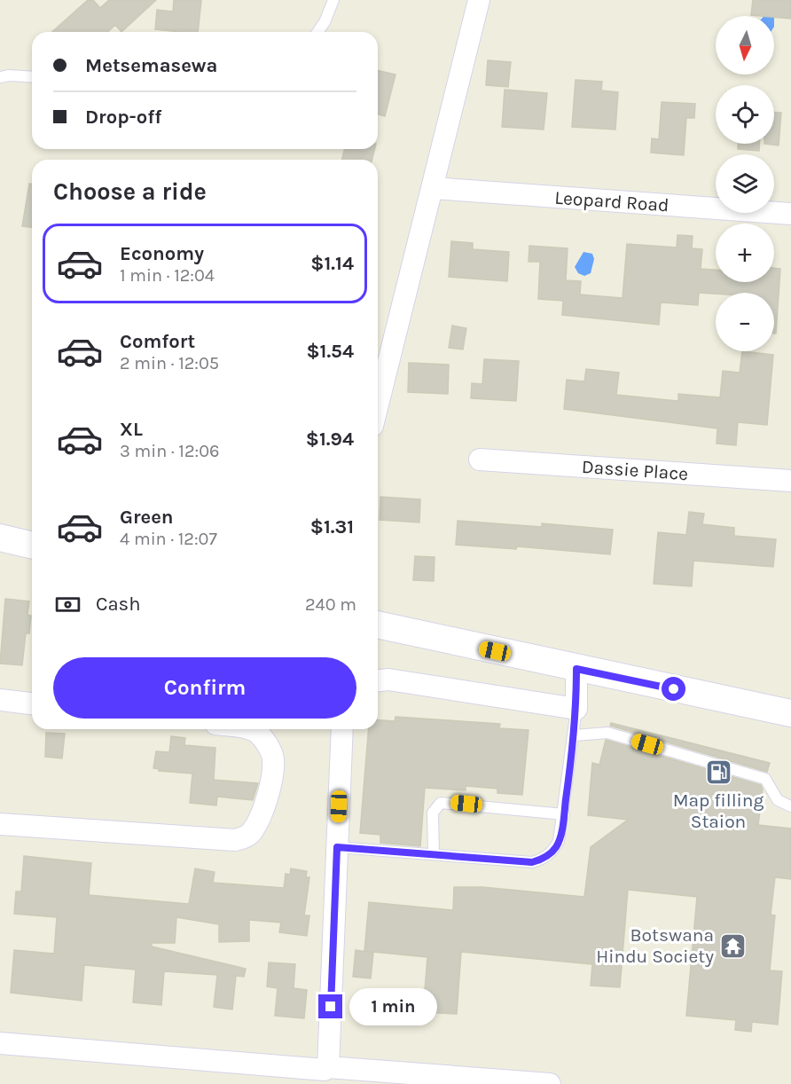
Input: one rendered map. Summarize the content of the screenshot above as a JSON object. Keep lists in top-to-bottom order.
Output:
{
  "streets": {
    "street": ["Leopard Road", "Dassie Place"]
  },
  "places": {
    "fuel station": ["Map filling Staion"],
    "temple": ["Botswana Hindu Society"]
  },
  "north": "bottom",
  "page": {
    "map_buttons": ["+", "−"],
    "banner": ["Metsemasewa", "Drop-off"],
    "heading": "Choose a ride",
    "list": [
      {
        "name": "Economy",
        "note": "1 min · 12:04",
        "value": "$1.14"
      },
      {
        "name": "Comfort",
        "note": "2 min · 12:05",
        "value": "$1.54"
      },
      {
        "name": "XL",
        "note": "3 min · 12:06",
        "value": "$1.94"
      },
      {
        "name": "Green",
        "note": "4 min · 12:07",
        "value": "$1.31"
      }
    ],
    "pay": ["Cash", "240 m"],
    "buttons": "Confirm",
    "bubble": "1 min"
  }
}
